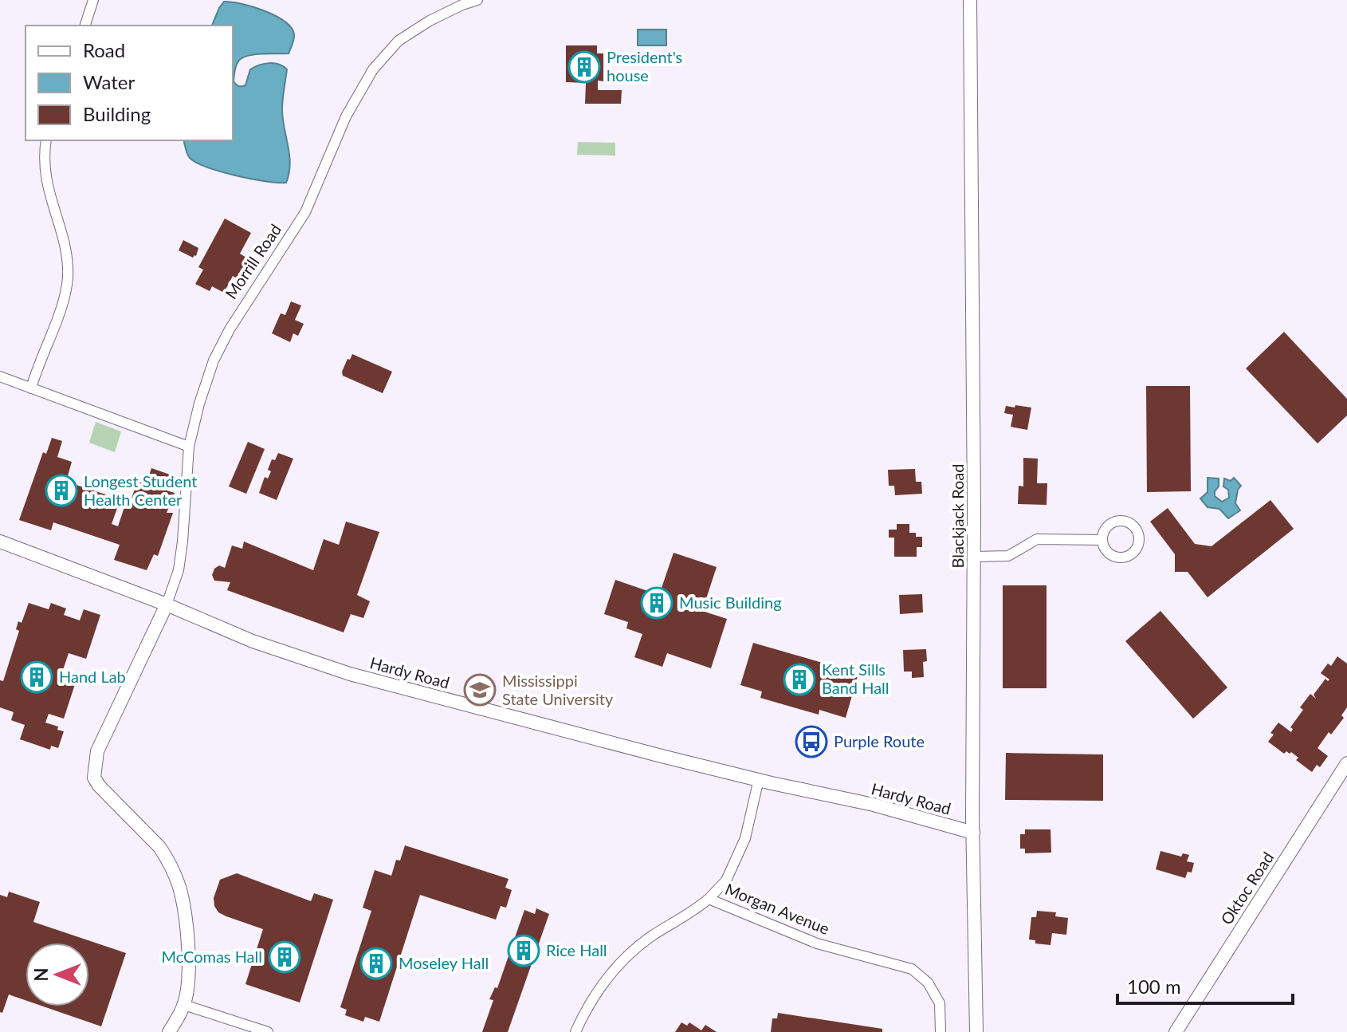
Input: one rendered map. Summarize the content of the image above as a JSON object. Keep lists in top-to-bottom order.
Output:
{
  "streets": {
    "street": [
      "Morrill Road",
      "Blackjack Road",
      "Hardy Road",
      "Oktoc Road",
      "Morgan Avenue"
    ]
  },
  "crossings": [
    ["Morrill Road", "Hardy Road"],
    ["Blackjack Road", "Hardy Road"]
  ],
  "places": {
    "building": [
      "President's house",
      "Longest Student Health Center",
      "Music Building",
      "Hand Lab",
      "Kent Sills Band Hall",
      "Rice Hall",
      "McComas Hall",
      "Moseley Hall"
    ],
    "school or university": ["Mississippi State University"],
    "bus stop": ["Purple Route"]
  },
  "legend": ["Road", "Water", "Building"],
  "scale_bar": "100 m",
  "north": "left"
}
